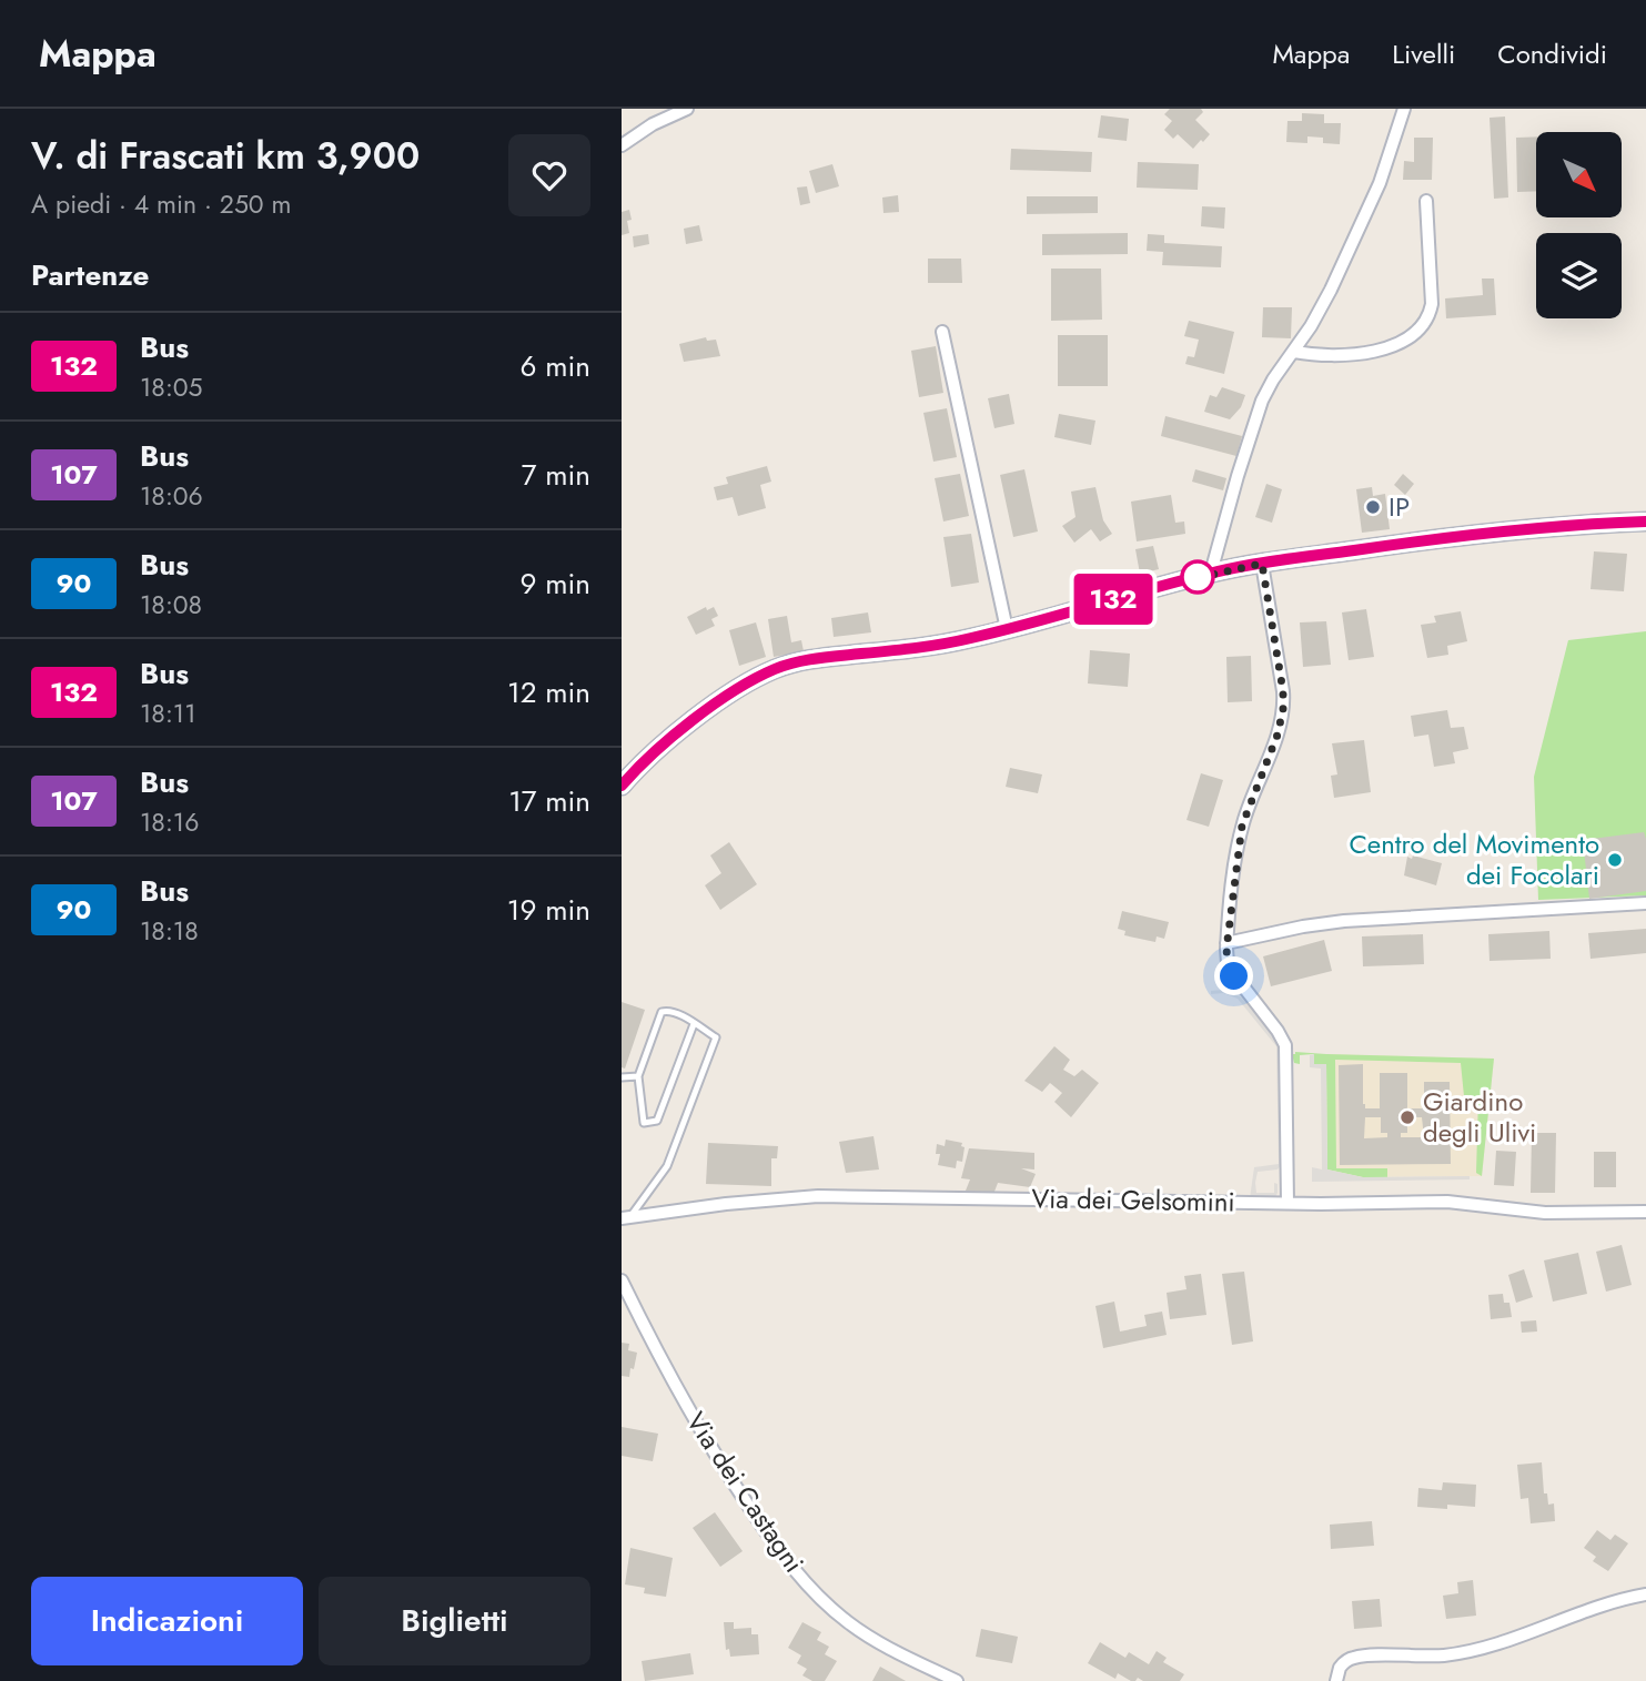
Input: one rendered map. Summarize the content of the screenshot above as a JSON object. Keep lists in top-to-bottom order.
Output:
{
  "streets": {
    "street": ["Via dei Gelsomini", "Via dei Castagni"]
  },
  "places": ["IP", "Centro del Movimento dei Focolari", "Giardino degli Ulivi"],
  "lines": ["bus line 132"],
  "north": "bottom right",
  "page": {
    "header": "Mappa",
    "nav": ["Mappa", "Livelli", "Condividi"],
    "heading": [
      ["V. di Frascati km 3,900", "A piedi · 4 min · 250 m"],
      "Partenze"
    ],
    "on_map": "132",
    "list": [
      {
        "mark": "132",
        "name": "Bus",
        "note": "18:05",
        "value": "6 min"
      },
      {
        "mark": "107",
        "name": "Bus",
        "note": "18:06",
        "value": "7 min"
      },
      {
        "mark": "90",
        "name": "Bus",
        "note": "18:08",
        "value": "9 min"
      },
      {
        "mark": "132",
        "name": "Bus",
        "note": "18:11",
        "value": "12 min"
      },
      {
        "mark": "107",
        "name": "Bus",
        "note": "18:16",
        "value": "17 min"
      },
      {
        "mark": "90",
        "name": "Bus",
        "note": "18:18",
        "value": "19 min"
      }
    ],
    "buttons": ["Indicazioni", "Biglietti"]
  }
}
